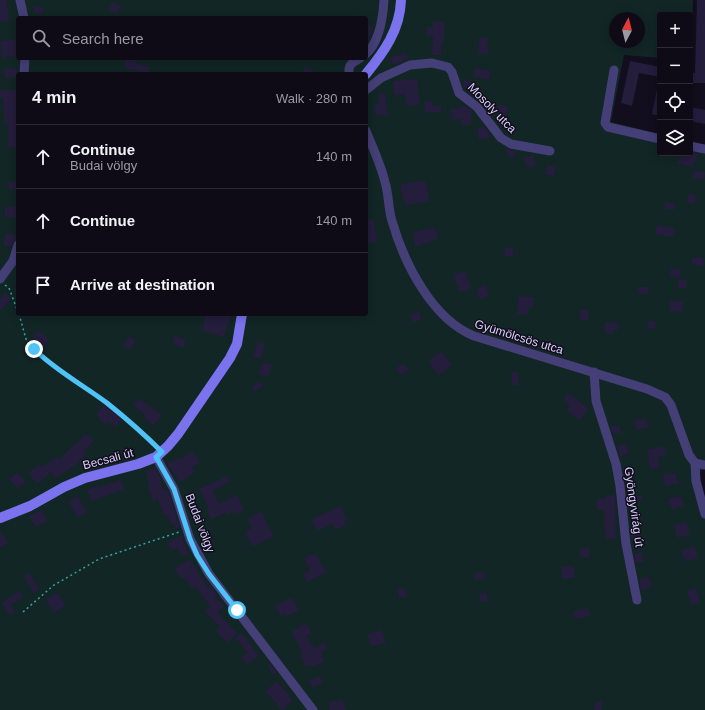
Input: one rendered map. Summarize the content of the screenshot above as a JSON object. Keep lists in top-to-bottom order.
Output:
{
  "streets": {
    "main road": ["Becsali út"],
    "street": [
      "Mosoly utca",
      "Gyümölcsös utca",
      "Gyöngyvirág út",
      "Budai völgy"
    ]
  },
  "crossings": [
    ["Gyümölcsös utca", "Gyöngyvirág út"],
    ["Becsali út", "Budai völgy"]
  ],
  "north": "top",
  "page": {
    "map_buttons": ["+", "−"],
    "search": "Search here",
    "heading": ["4 min", "Walk · 280 m"],
    "list": [
      ["Continue", "Budai völgy", "140 m"],
      ["Continue", "140 m"],
      "Arrive at destination"
    ]
  }
}
